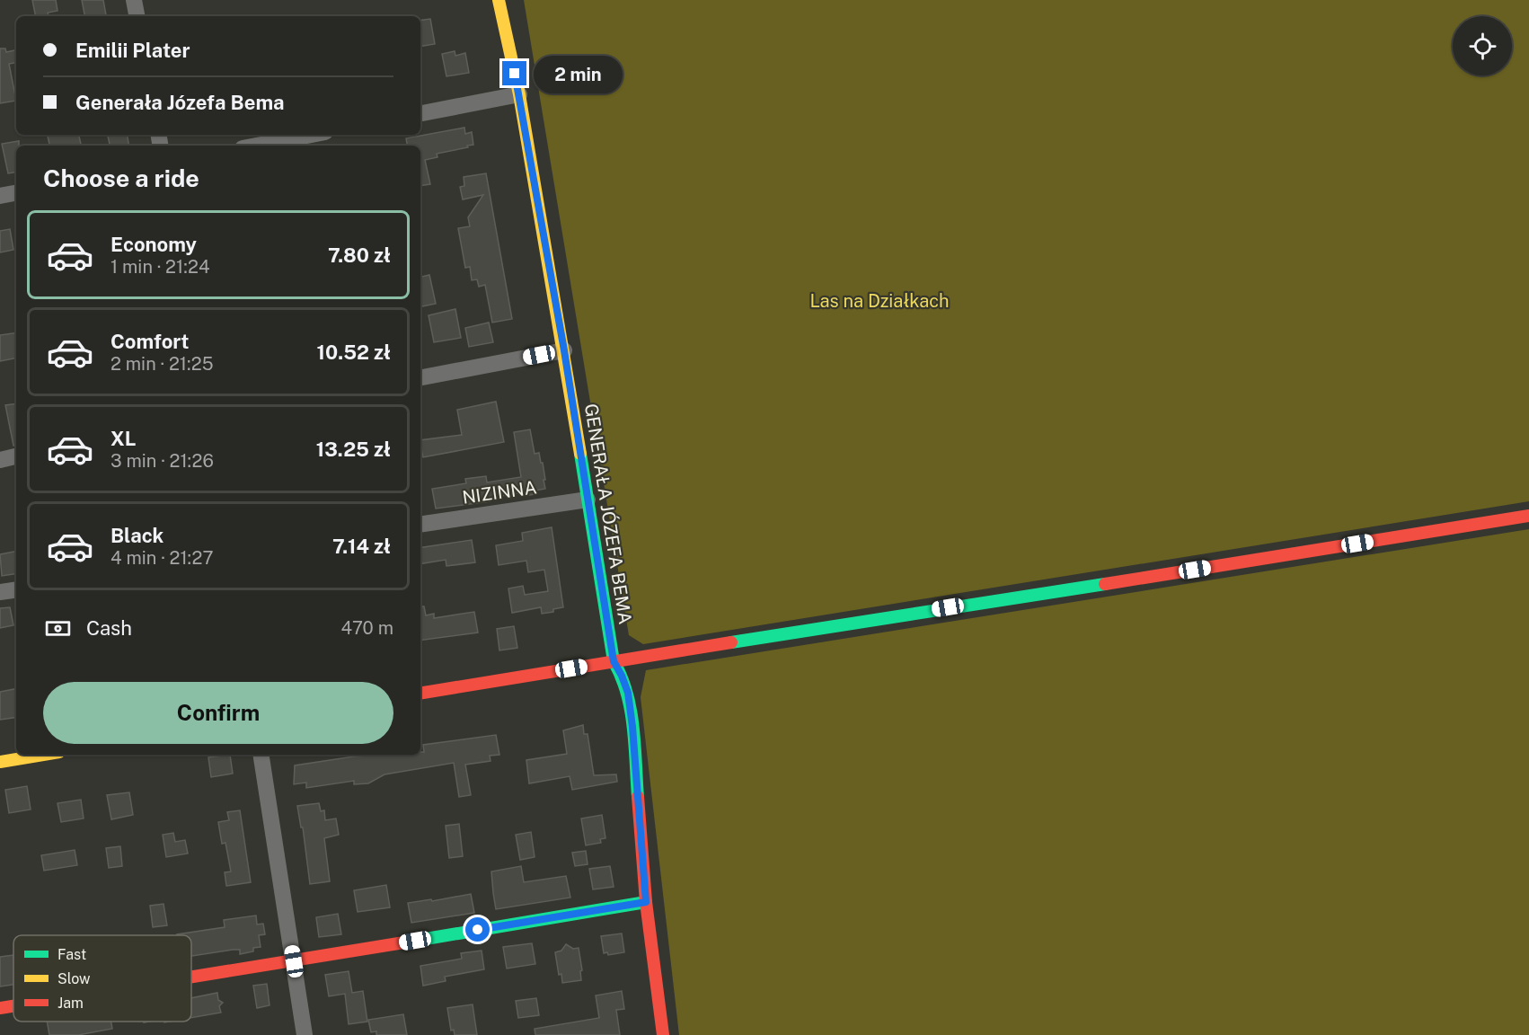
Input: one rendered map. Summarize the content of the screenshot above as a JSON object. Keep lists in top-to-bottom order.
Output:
{
  "streets": {
    "street": ["NIZINNA", "GENERAŁA JÓZEFA BEMA"]
  },
  "crossings": [
    ["NIZINNA", "GENERAŁA JÓZEFA BEMA"]
  ],
  "parks": ["Las na Działkach"],
  "legend": ["Fast", "Slow", "Jam"],
  "page": {
    "banner": ["Emilii Plater", "Generała Józefa Bema"],
    "bubble": "2 min",
    "heading": "Choose a ride",
    "list": [
      {
        "name": "Economy",
        "note": "1 min · 21:24",
        "value": "7.80 zł"
      },
      {
        "name": "Comfort",
        "note": "2 min · 21:25",
        "value": "10.52 zł"
      },
      {
        "name": "XL",
        "note": "3 min · 21:26",
        "value": "13.25 zł"
      },
      {
        "name": "Black",
        "note": "4 min · 21:27",
        "value": "7.14 zł"
      }
    ],
    "pay": ["Cash", "470 m"],
    "buttons": "Confirm"
  }
}
